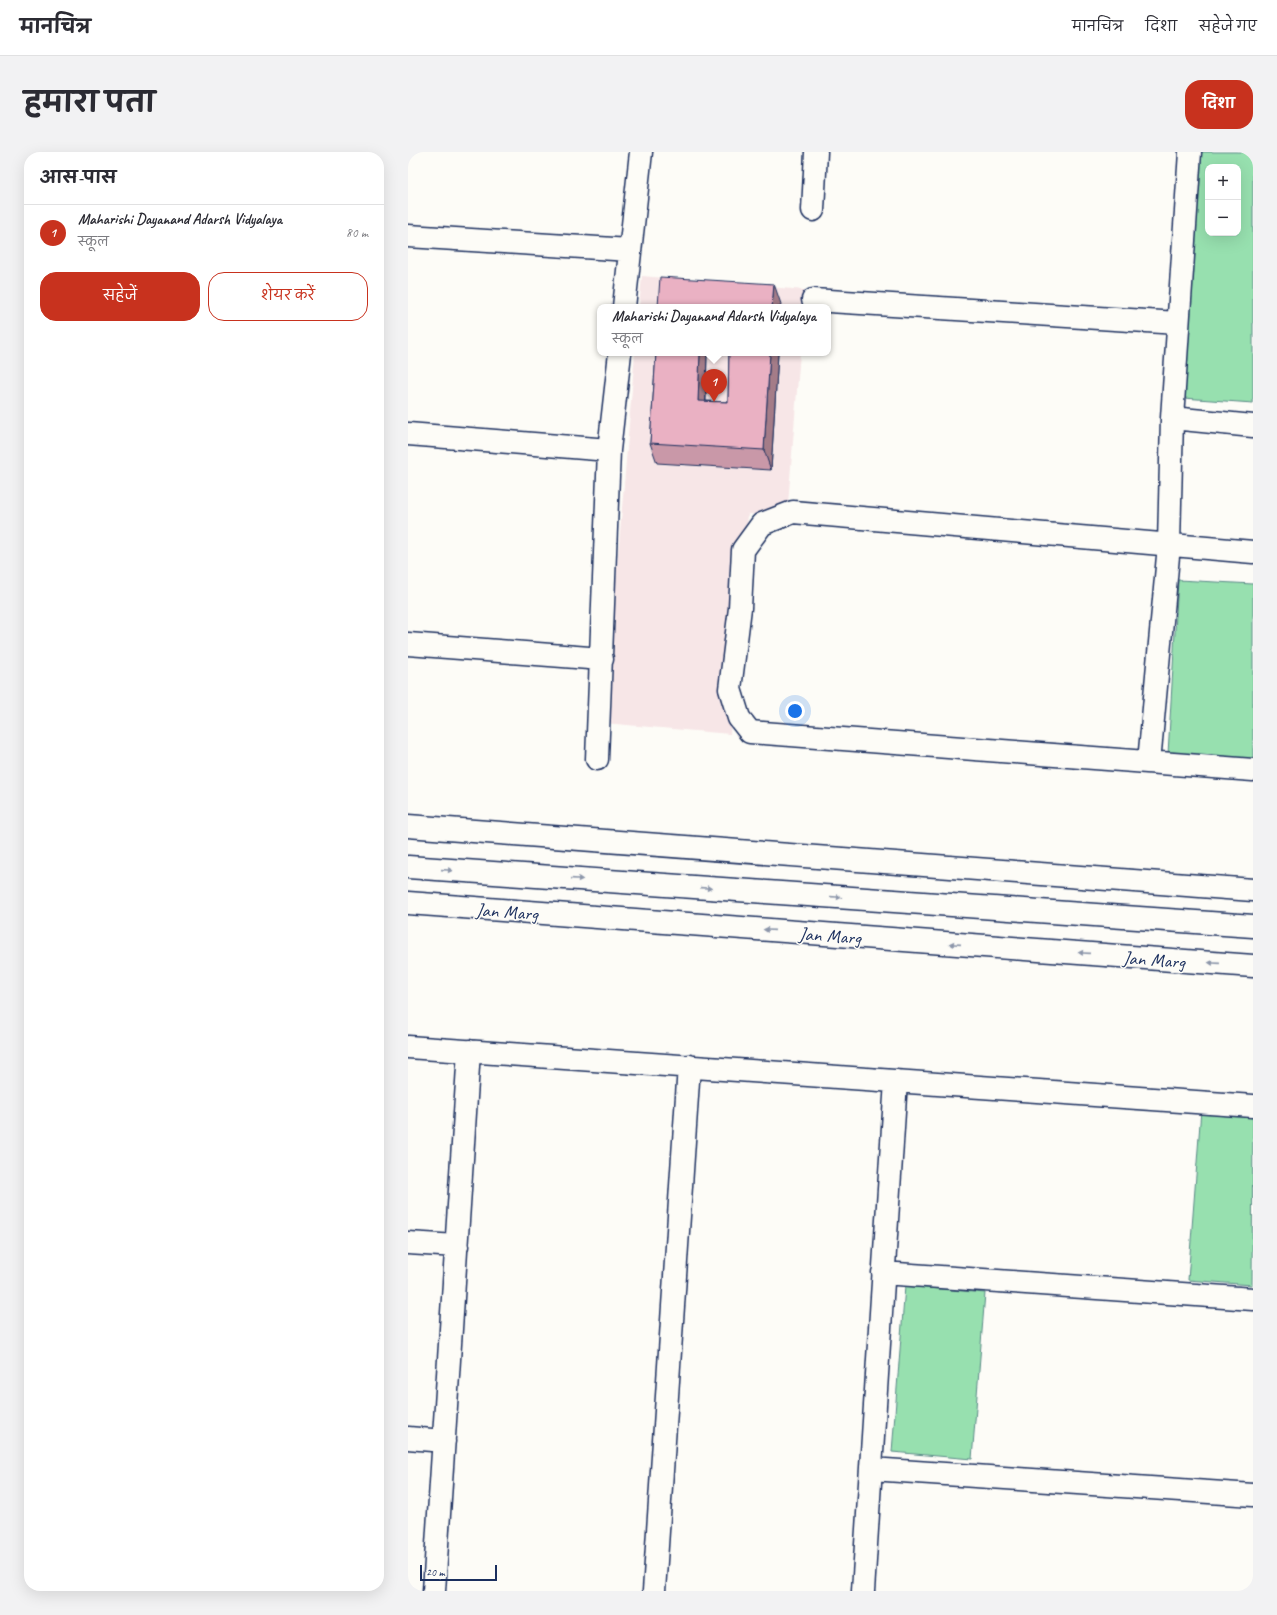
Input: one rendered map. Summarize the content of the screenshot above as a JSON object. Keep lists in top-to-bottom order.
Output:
{
  "streets": {
    "street": ["Jan Marg"]
  },
  "scale_bar": "20 m",
  "page": {
    "header": "मानचित्र",
    "nav": ["मानचित्र", "दिशा", "सहेजे गए"],
    "title": "हमारा पता",
    "buttons": [
      "दिशा",
      ["सहेजें", "शेयर करें"]
    ],
    "heading": "आस-पास",
    "map_buttons": ["+", "−"],
    "list": [
      {
        "mark": "1",
        "name": "Maharishi Dayanand Adarsh Vidyalaya",
        "note": "स्कूल",
        "value": "80 m"
      }
    ],
    "popup": ["Maharishi Dayanand Adarsh Vidyalaya", "स्कूल"],
    "pins": "1",
    "scale": "20 m"
  }
}
